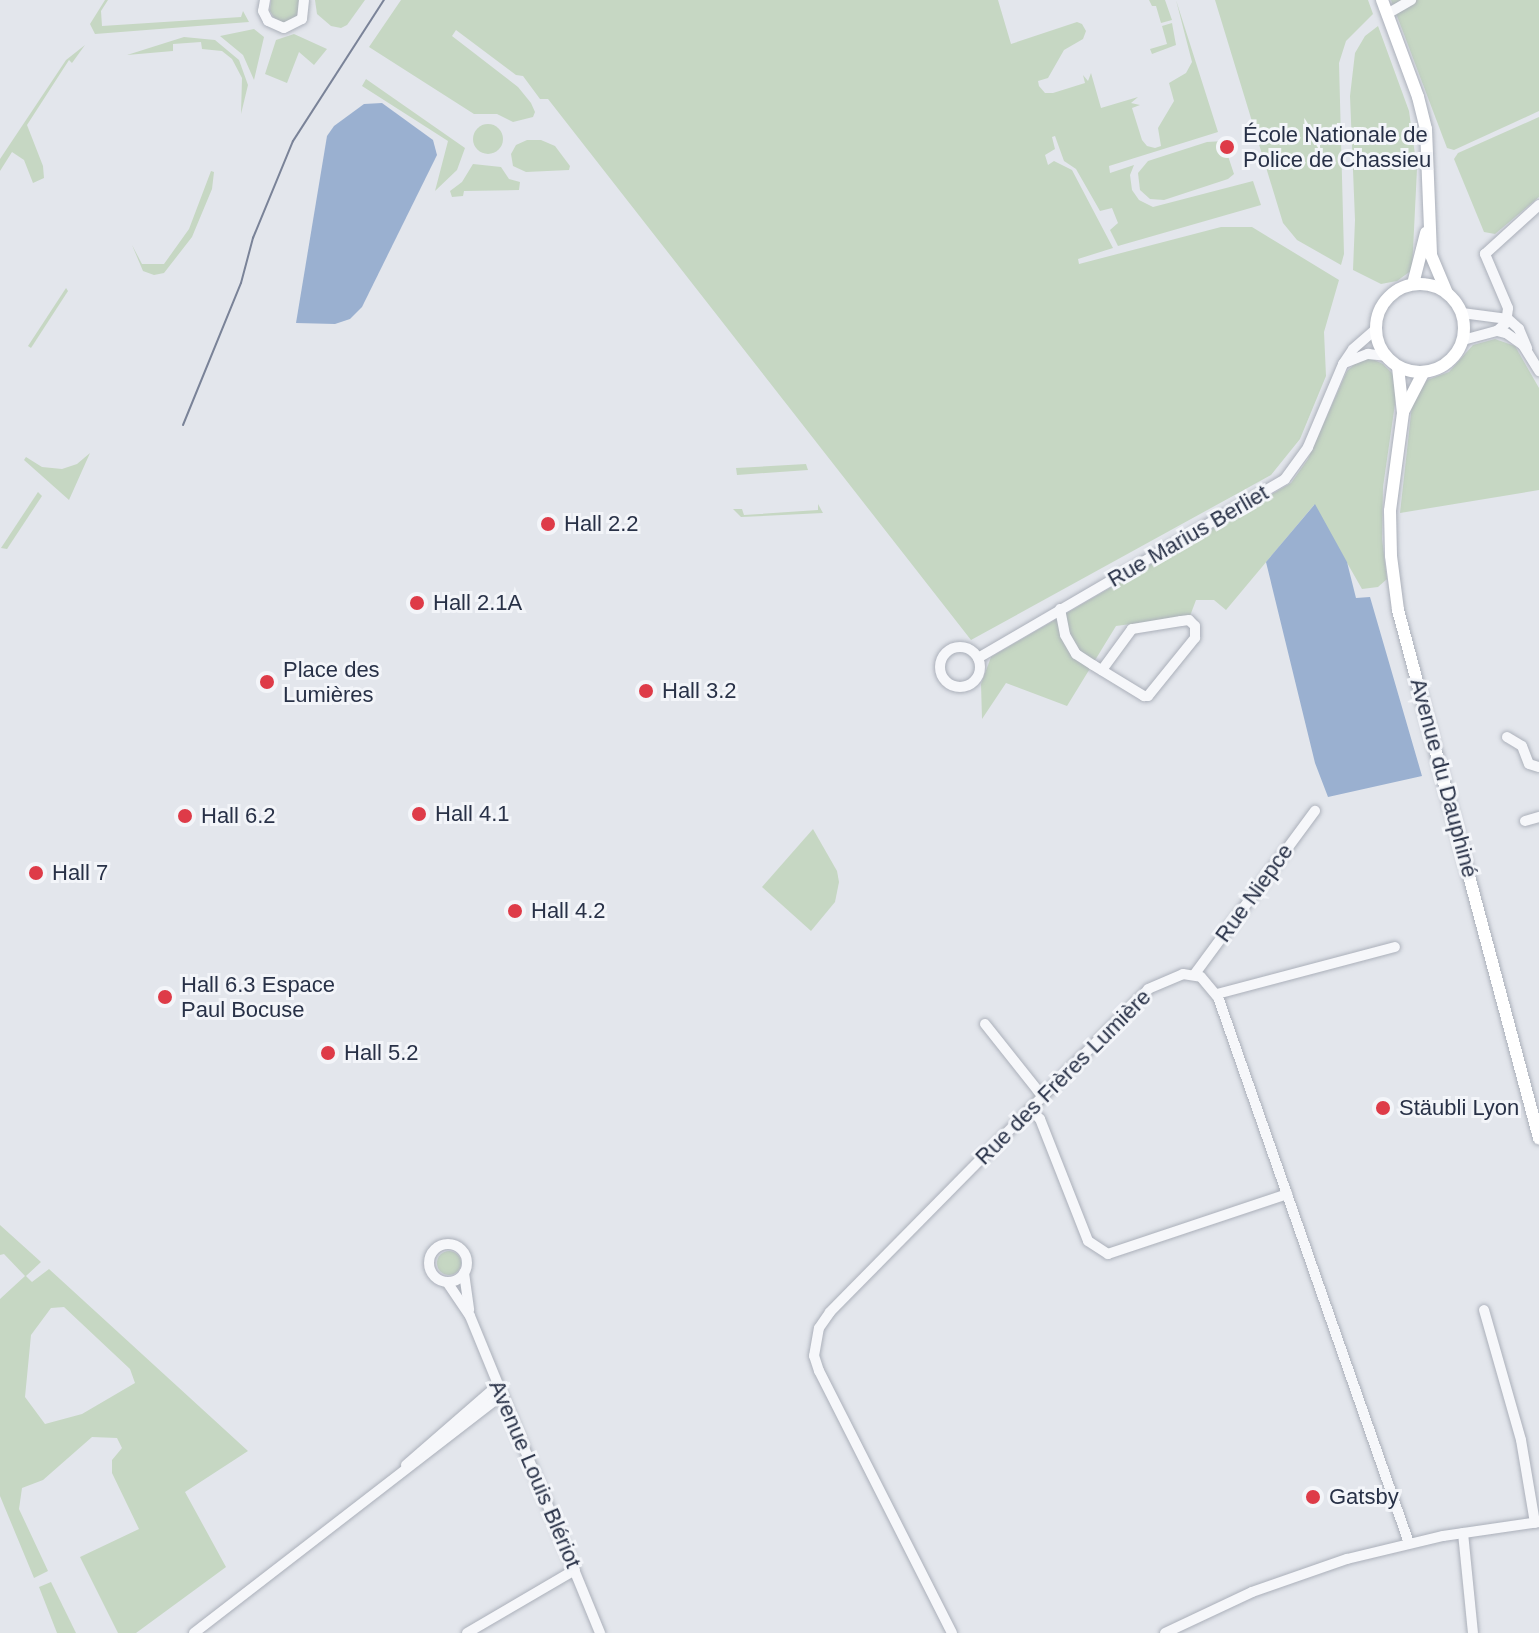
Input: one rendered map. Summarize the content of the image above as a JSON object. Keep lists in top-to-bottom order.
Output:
{
  "streets": {
    "main road": ["Avenue du Dauphiné"],
    "street": [
      "Rue Marius Berliet",
      "Rue Niepce",
      "Rue des Frères Lumière",
      "Avenue Louis Blériot"
    ]
  },
  "crossings": [
    ["Rue Marius Berliet", "Avenue du Dauphiné"],
    ["Rue Niepce", "Rue des Frères Lumière"]
  ],
  "places": [
    "École Nationale de Police de Chassieu",
    "Hall 2.2",
    "Hall 2.1A",
    "Place des Lumières",
    "Hall 3.2",
    "Hall 4.1",
    "Hall 6.2",
    "Hall 7",
    "Hall 4.2",
    "Hall 6.3 Espace Paul Bocuse",
    "Hall 5.2",
    "Stäubli Lyon",
    "Gatsby"
  ]
}
